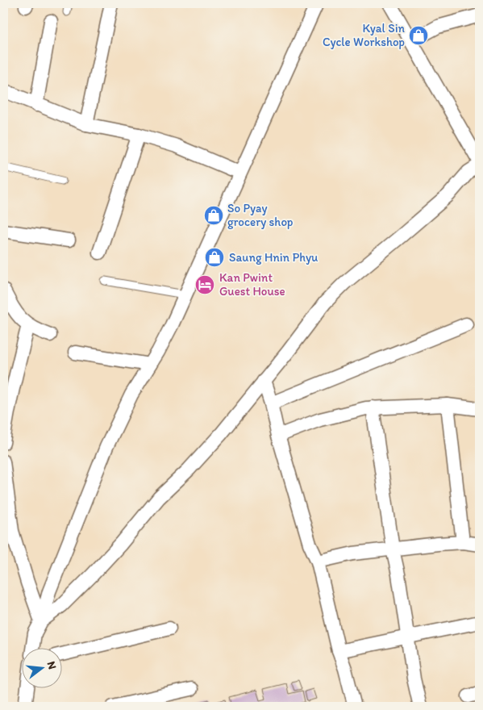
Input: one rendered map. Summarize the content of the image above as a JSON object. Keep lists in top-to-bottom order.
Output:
{
  "places": {
    "shop": ["Kyal Sin Cycle Workshop", "So Pyay grocery shop", "Saung Hnin Phyu"],
    "hotel": ["Kan Pwint Guest House"]
  },
  "north": "right"
}
